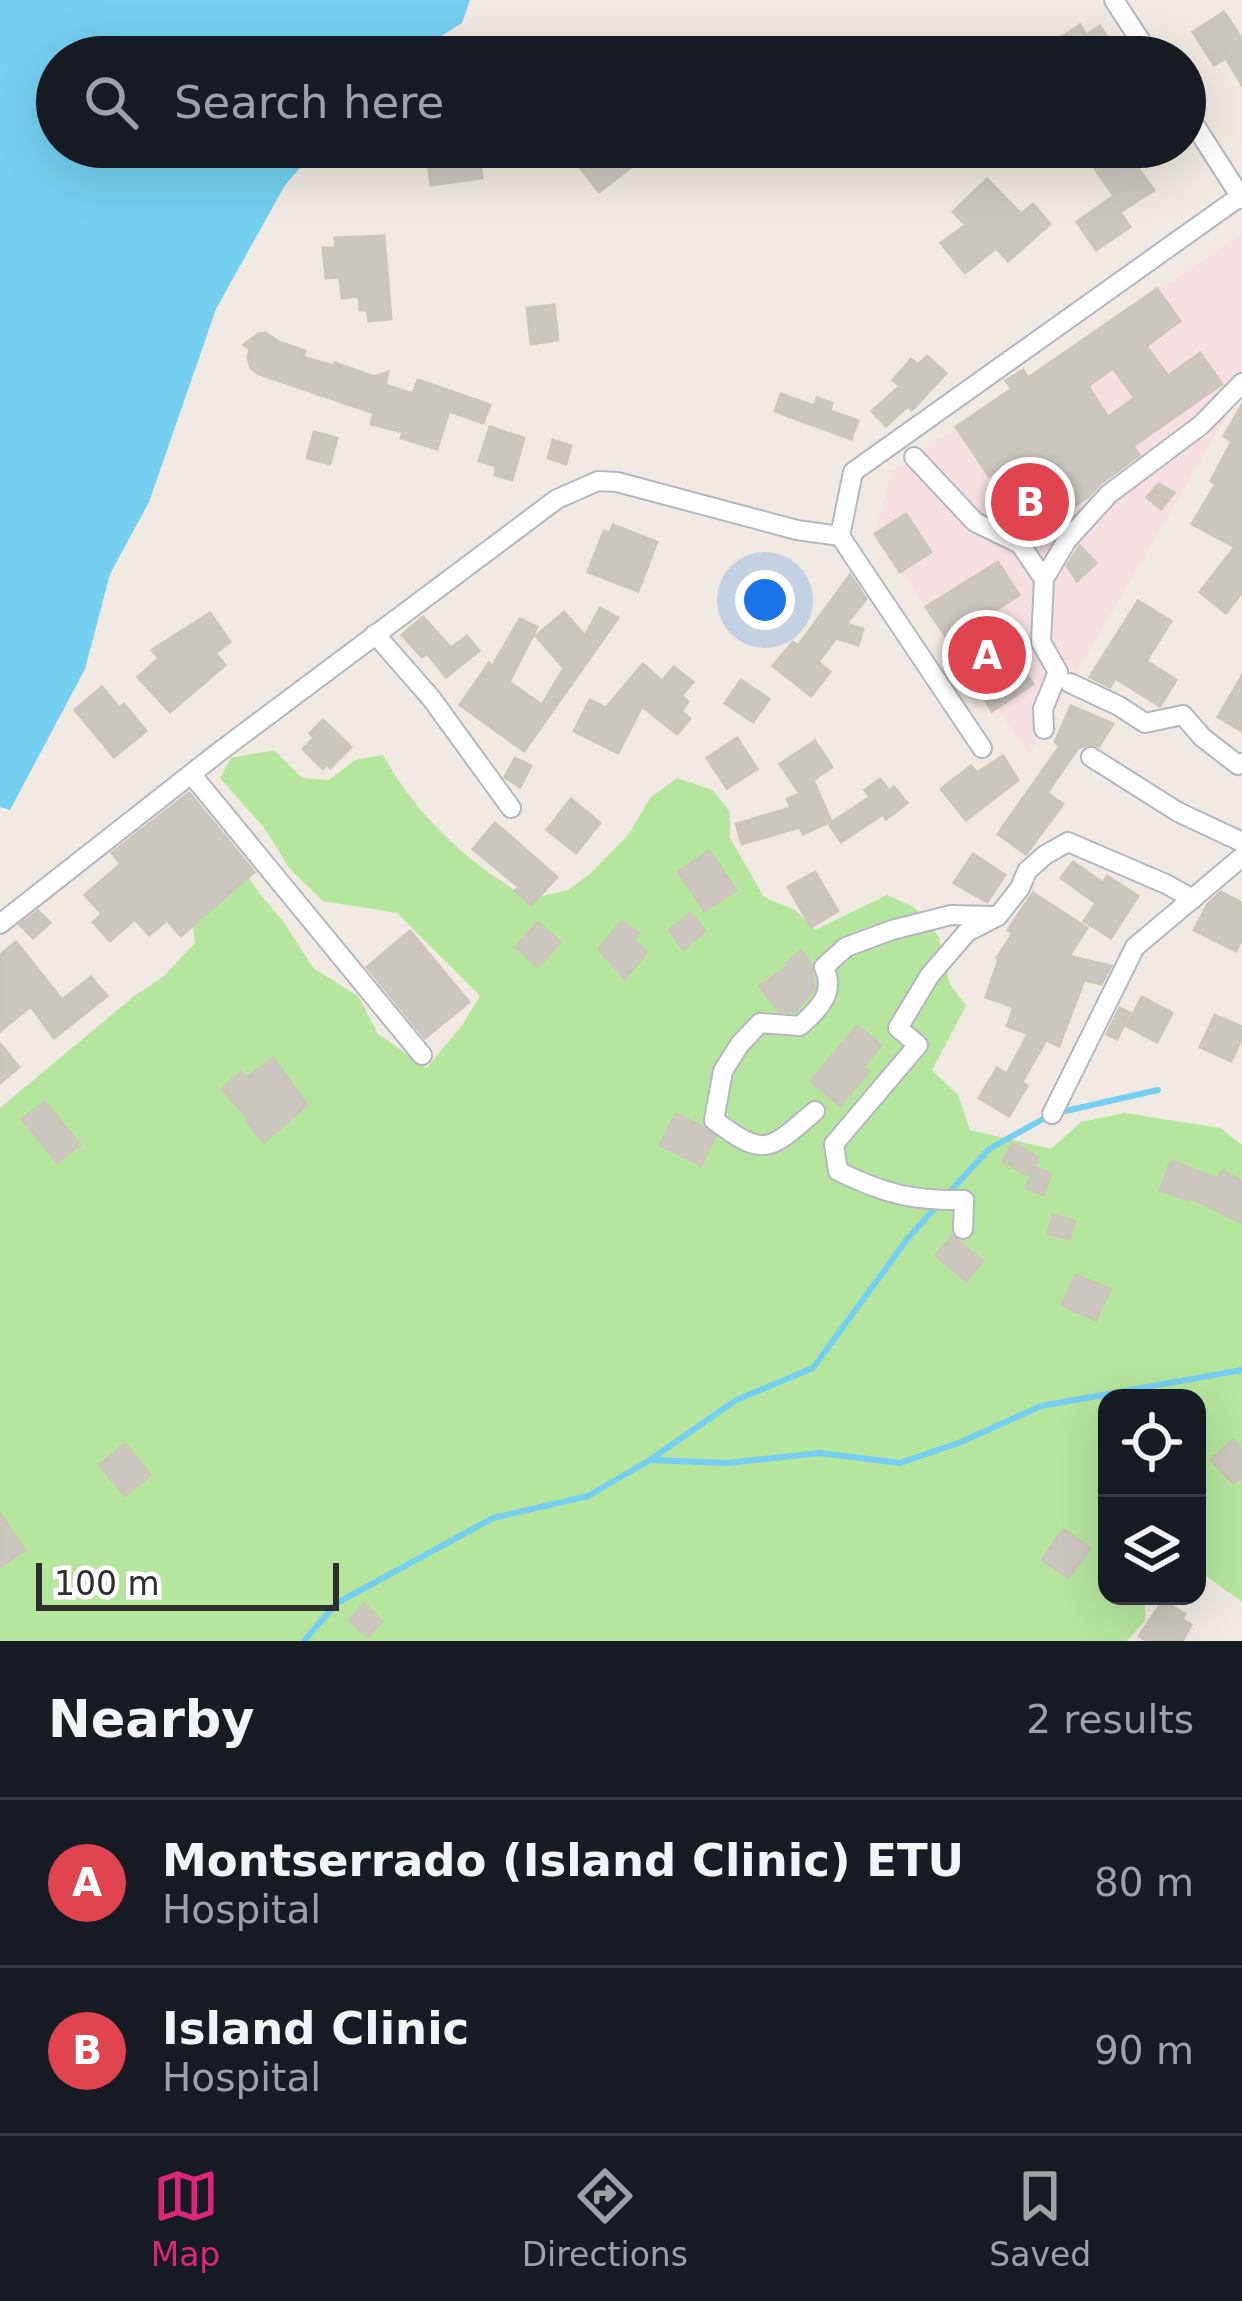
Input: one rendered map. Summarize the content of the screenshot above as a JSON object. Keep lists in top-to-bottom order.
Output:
{
  "scale_bar": "100 m",
  "page": {
    "search": "Search here",
    "pins": ["B", "A"],
    "scale": "100 m",
    "heading": ["Nearby", "2 results"],
    "list": [
      {
        "mark": "A",
        "name": "Montserrado (Island Clinic) ETU",
        "note": "Hospital",
        "value": "80 m"
      },
      {
        "mark": "B",
        "name": "Island Clinic",
        "note": "Hospital",
        "value": "90 m"
      }
    ],
    "nav": ["Map", "Directions", "Saved"]
  }
}
